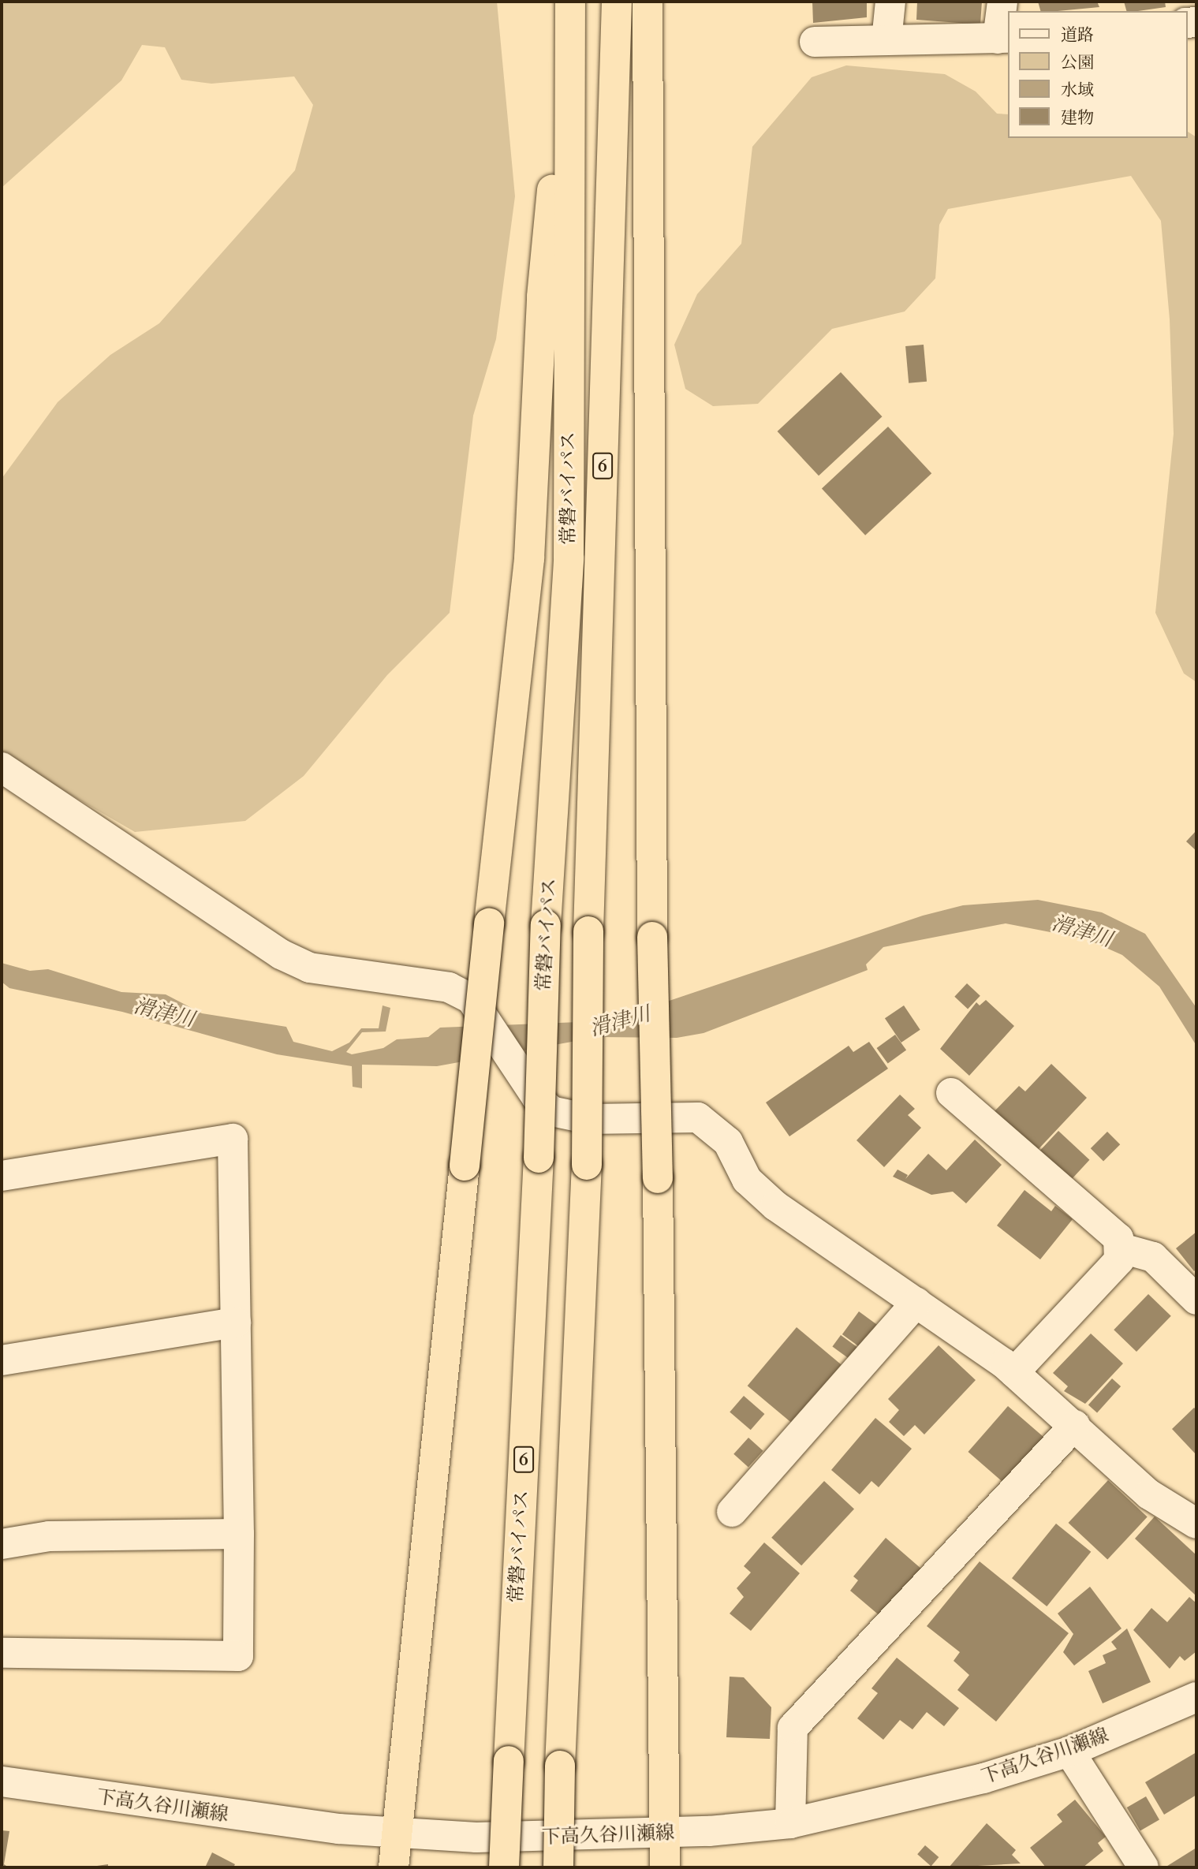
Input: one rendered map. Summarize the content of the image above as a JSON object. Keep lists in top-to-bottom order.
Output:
{
  "streets": {
    "highway": ["6", "常磐バイパス"],
    "street": ["下高久谷川瀬線"]
  },
  "water": ["滑津川"],
  "legend": [
    "道路",
    "公園",
    "水域",
    "建物"
  ]
}
